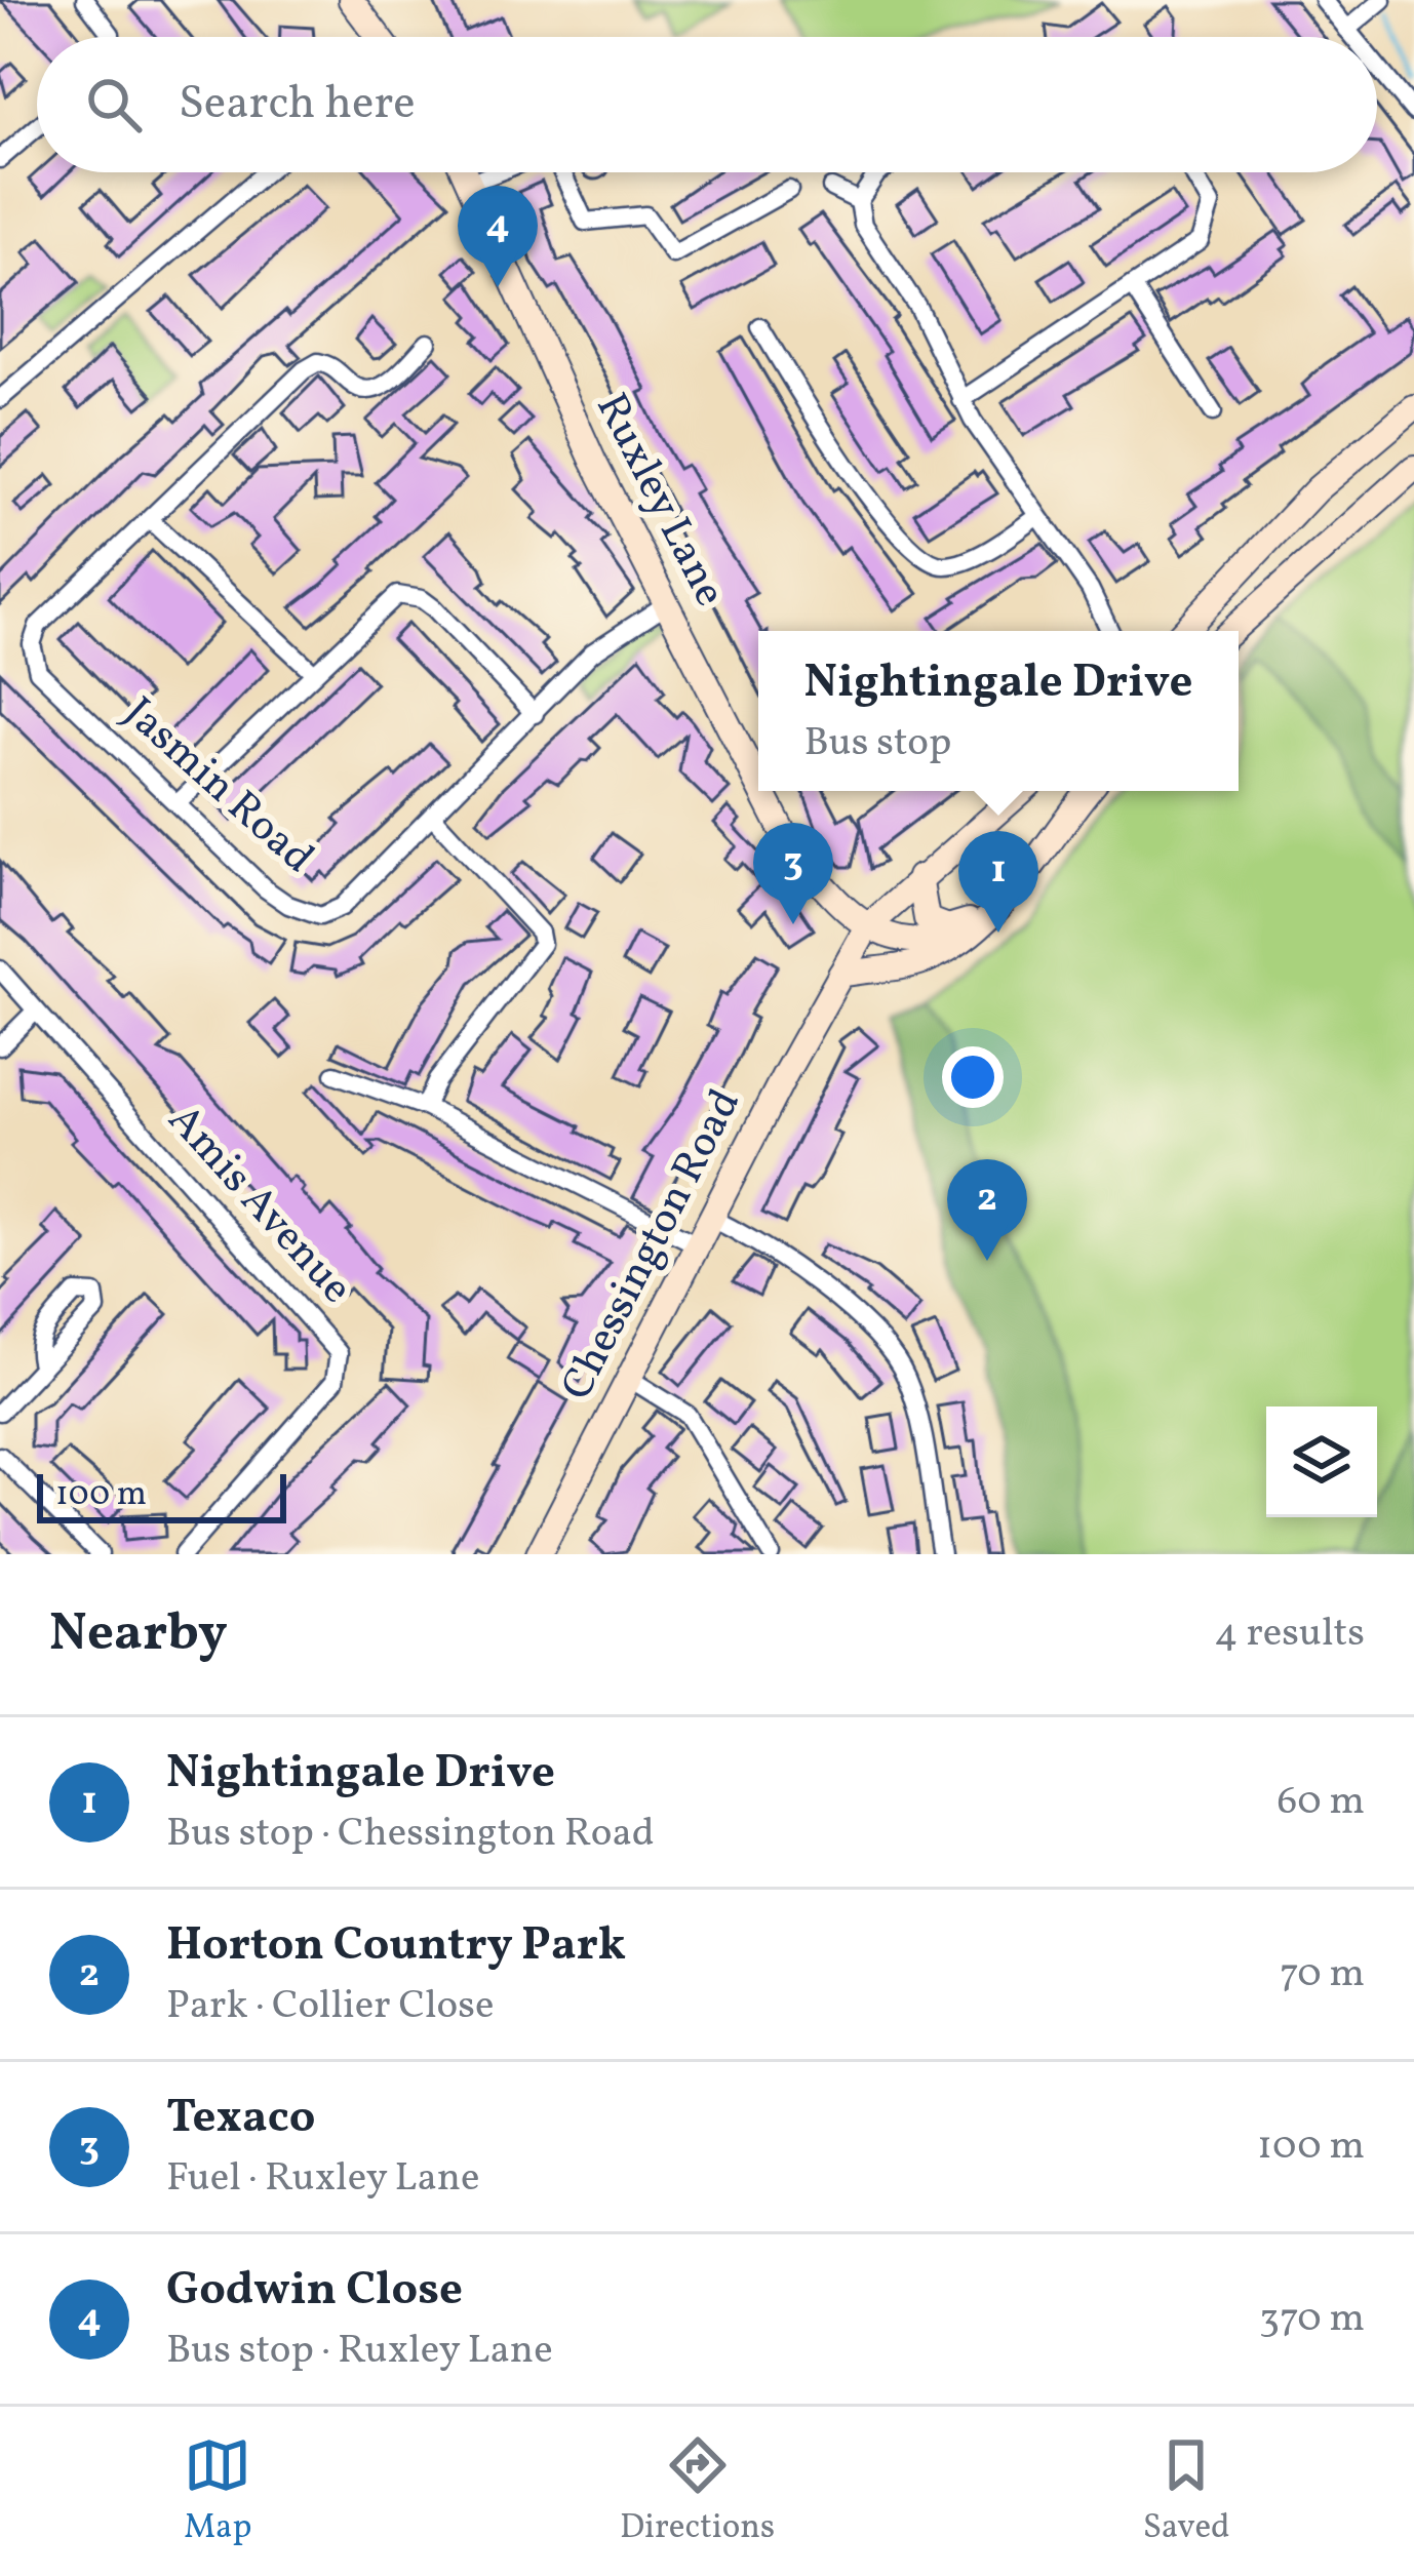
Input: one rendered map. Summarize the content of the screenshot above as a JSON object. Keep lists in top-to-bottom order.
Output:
{
  "streets": {
    "main road": ["Ruxley Lane", "Chessington Road"],
    "street": ["Jasmin Road", "Amis Avenue"]
  },
  "crossings": [
    ["Ruxley Lane", "Jasmin Road"],
    ["Ruxley Lane", "Chessington Road"]
  ],
  "scale_bar": "100 m",
  "page": {
    "search": "Search here",
    "pins": [
      "4",
      "3",
      "1",
      "2"
    ],
    "popup": ["Nightingale Drive", "Bus stop"],
    "scale": "100 m",
    "heading": ["Nearby", "4 results"],
    "list": [
      {
        "mark": "1",
        "name": "Nightingale Drive",
        "note": "Bus stop · Chessington Road",
        "value": "60 m"
      },
      {
        "mark": "2",
        "name": "Horton Country Park",
        "note": "Park · Collier Close",
        "value": "70 m"
      },
      {
        "mark": "3",
        "name": "Texaco",
        "note": "Fuel · Ruxley Lane",
        "value": "100 m"
      },
      {
        "mark": "4",
        "name": "Godwin Close",
        "note": "Bus stop · Ruxley Lane",
        "value": "370 m"
      }
    ],
    "nav": ["Map", "Directions", "Saved"]
  }
}
